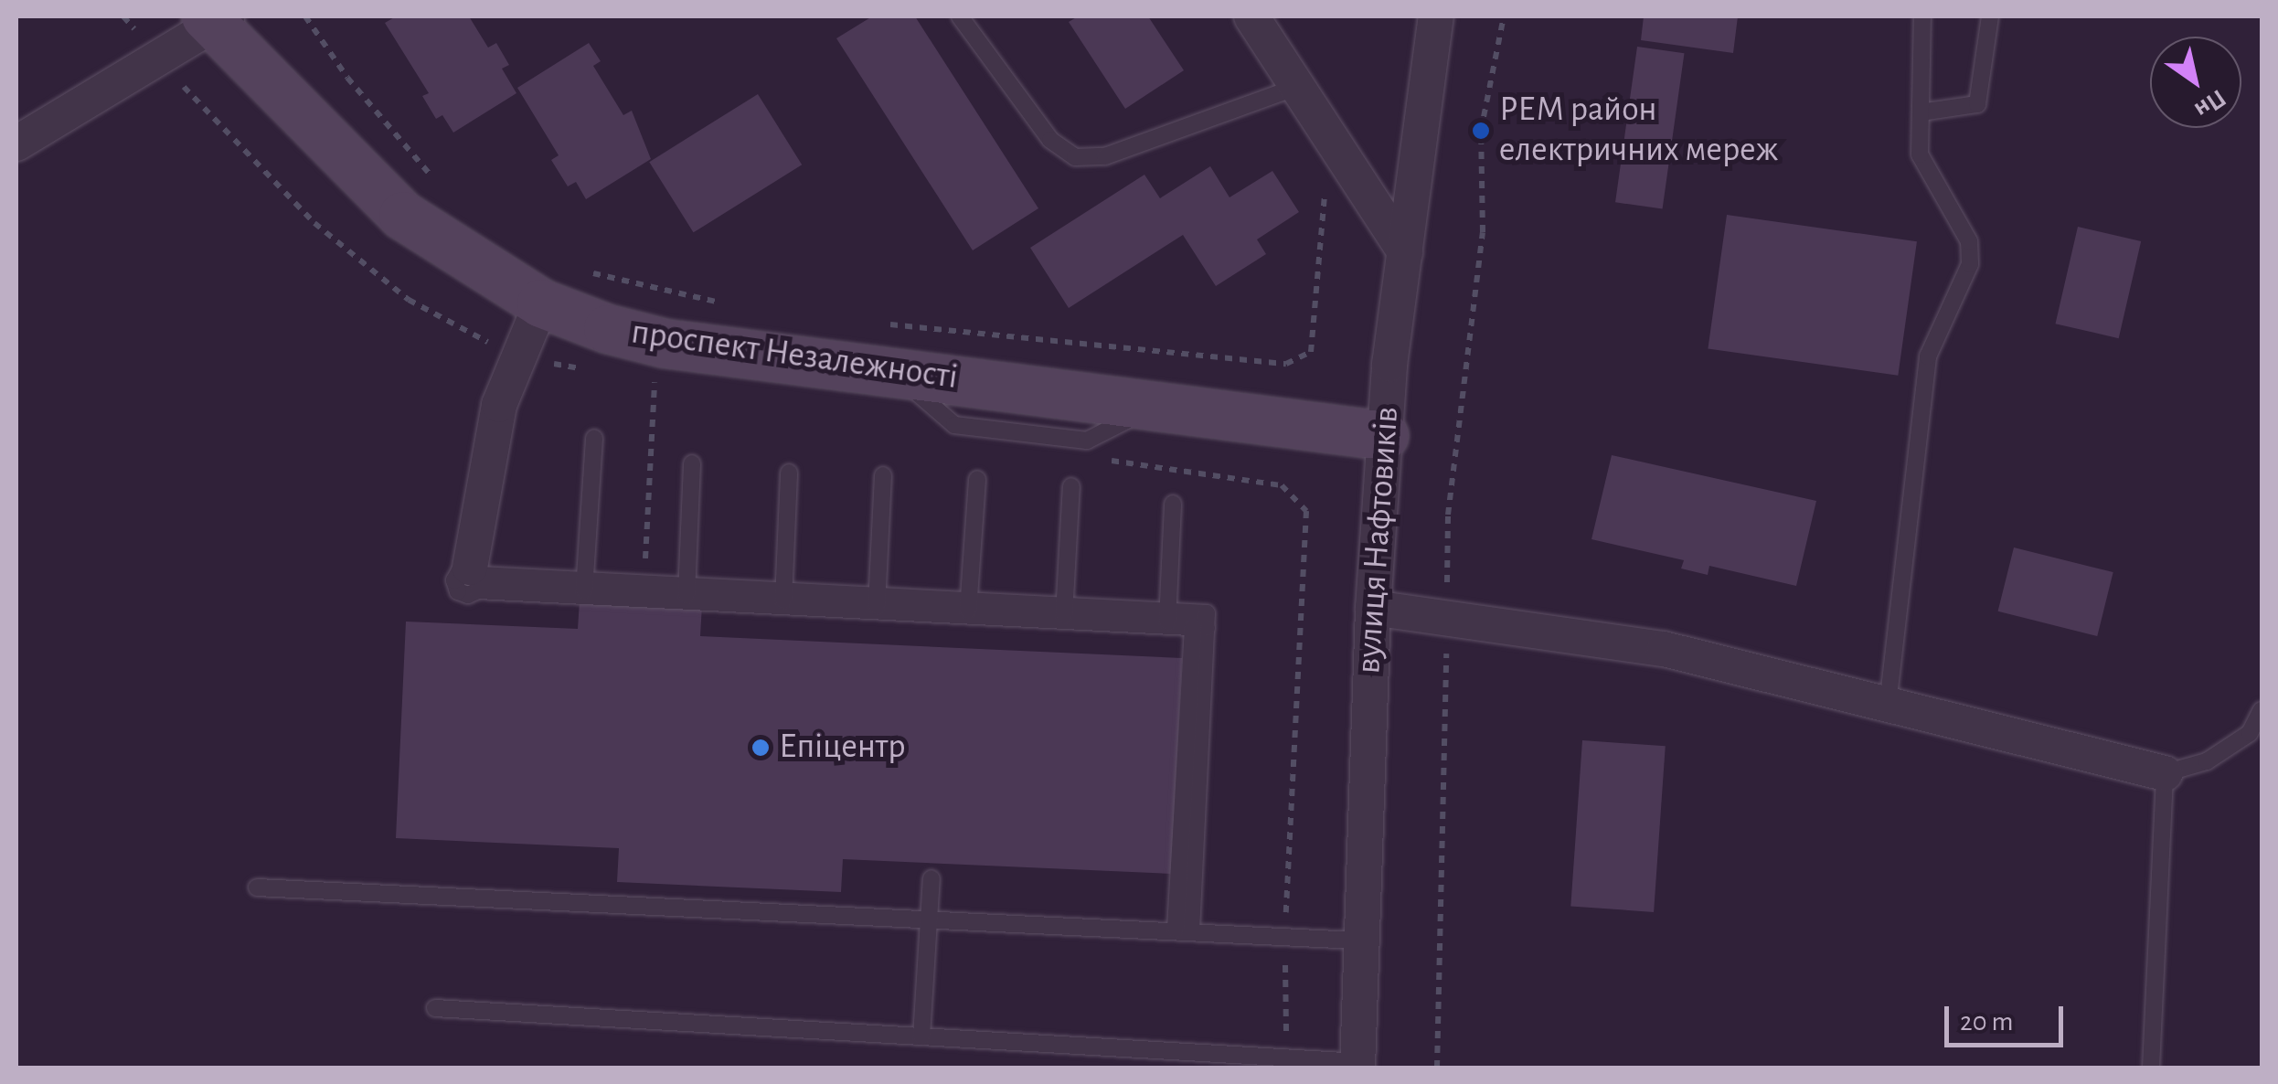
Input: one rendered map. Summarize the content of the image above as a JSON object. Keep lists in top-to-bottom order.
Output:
{
  "streets": {
    "main road": ["проспект Незалежності"],
    "street": ["вулиця Нафтовиків"]
  },
  "crossings": [
    ["проспект Незалежності", "вулиця Нафтовиків"]
  ],
  "places": ["РЕМ район електричних мереж", "Епіцентр"],
  "scale_bar": "20 m",
  "north": "bottom right"
}
